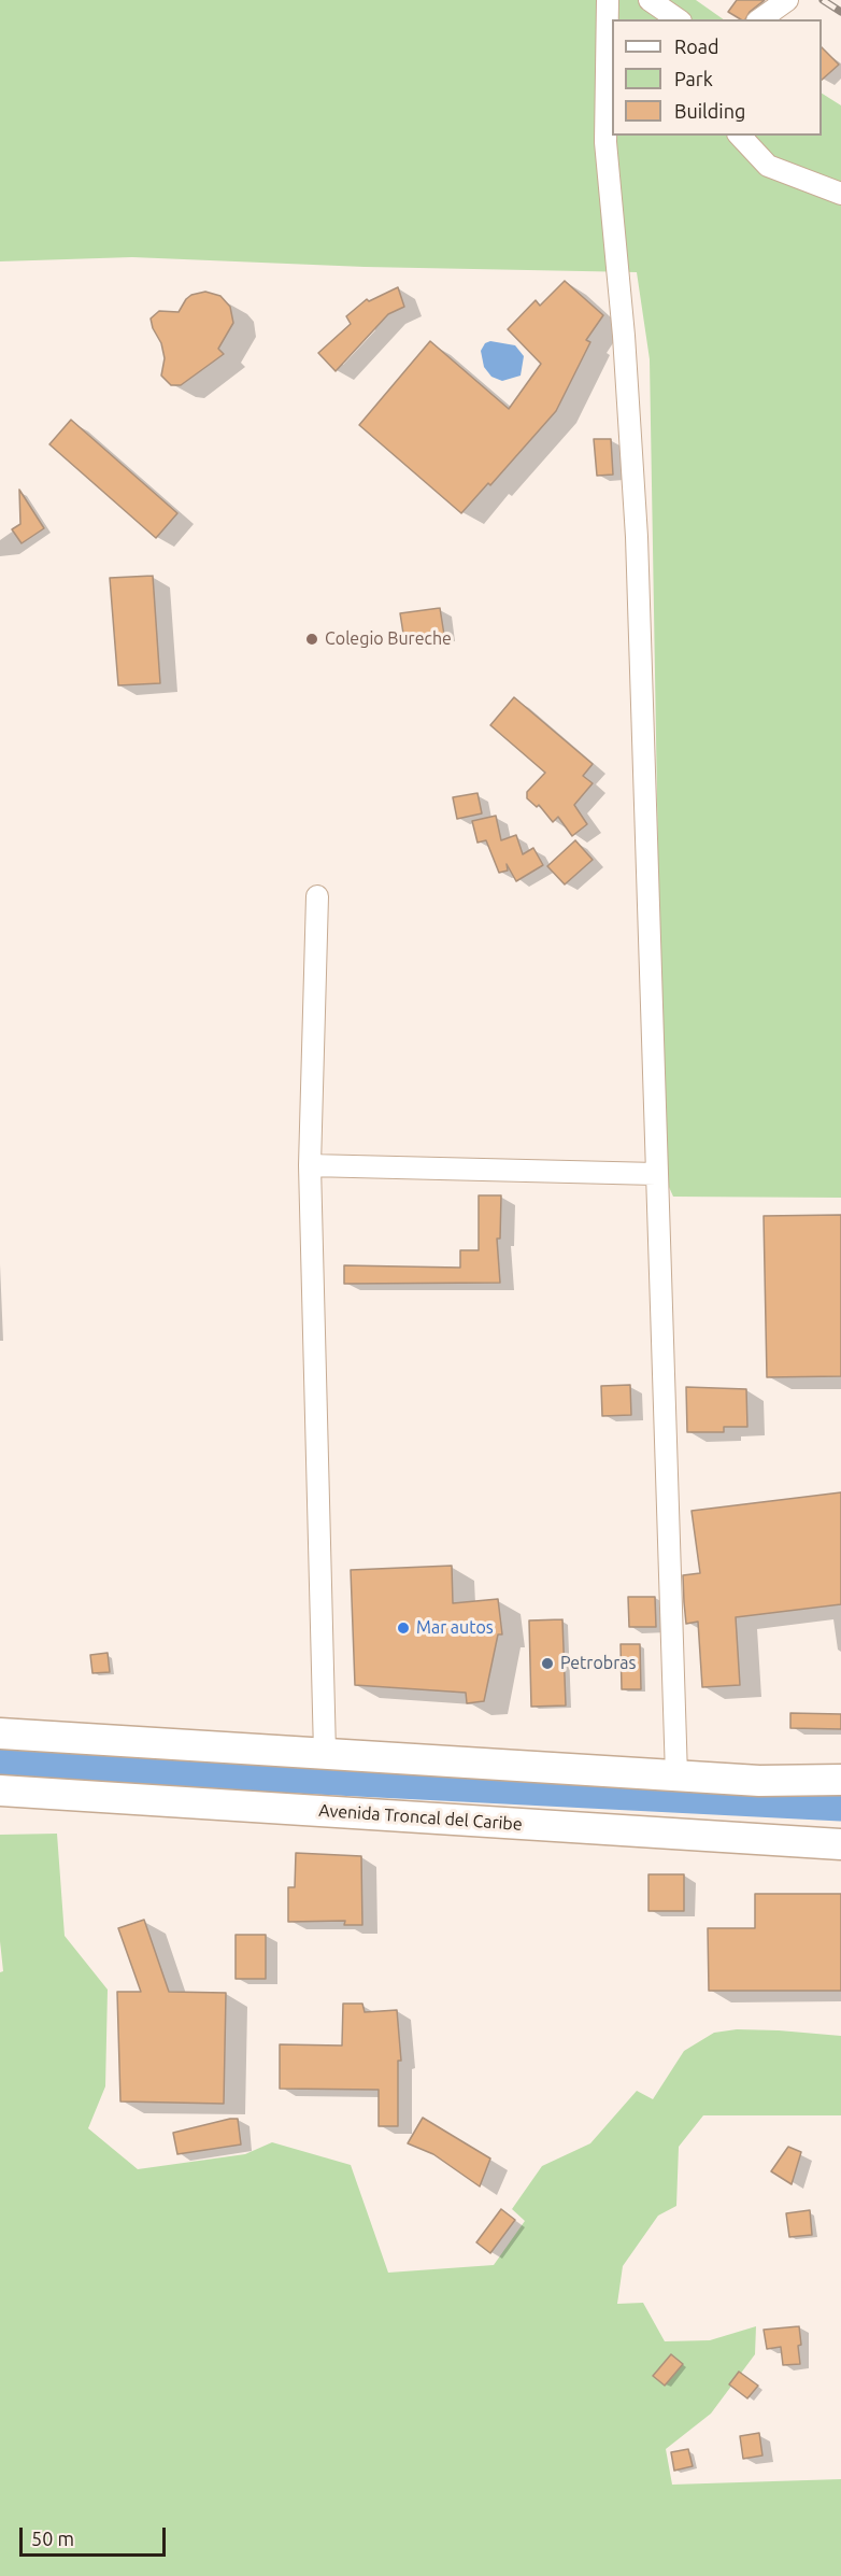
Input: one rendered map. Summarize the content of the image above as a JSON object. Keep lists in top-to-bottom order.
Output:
{
  "streets": {
    "highway": ["Avenida Troncal del Caribe"]
  },
  "places": ["Colegio Bureche", "Mar autos", "Petrobras"],
  "legend": ["Road", "Park", "Building"],
  "scale_bar": "50 m"
}
